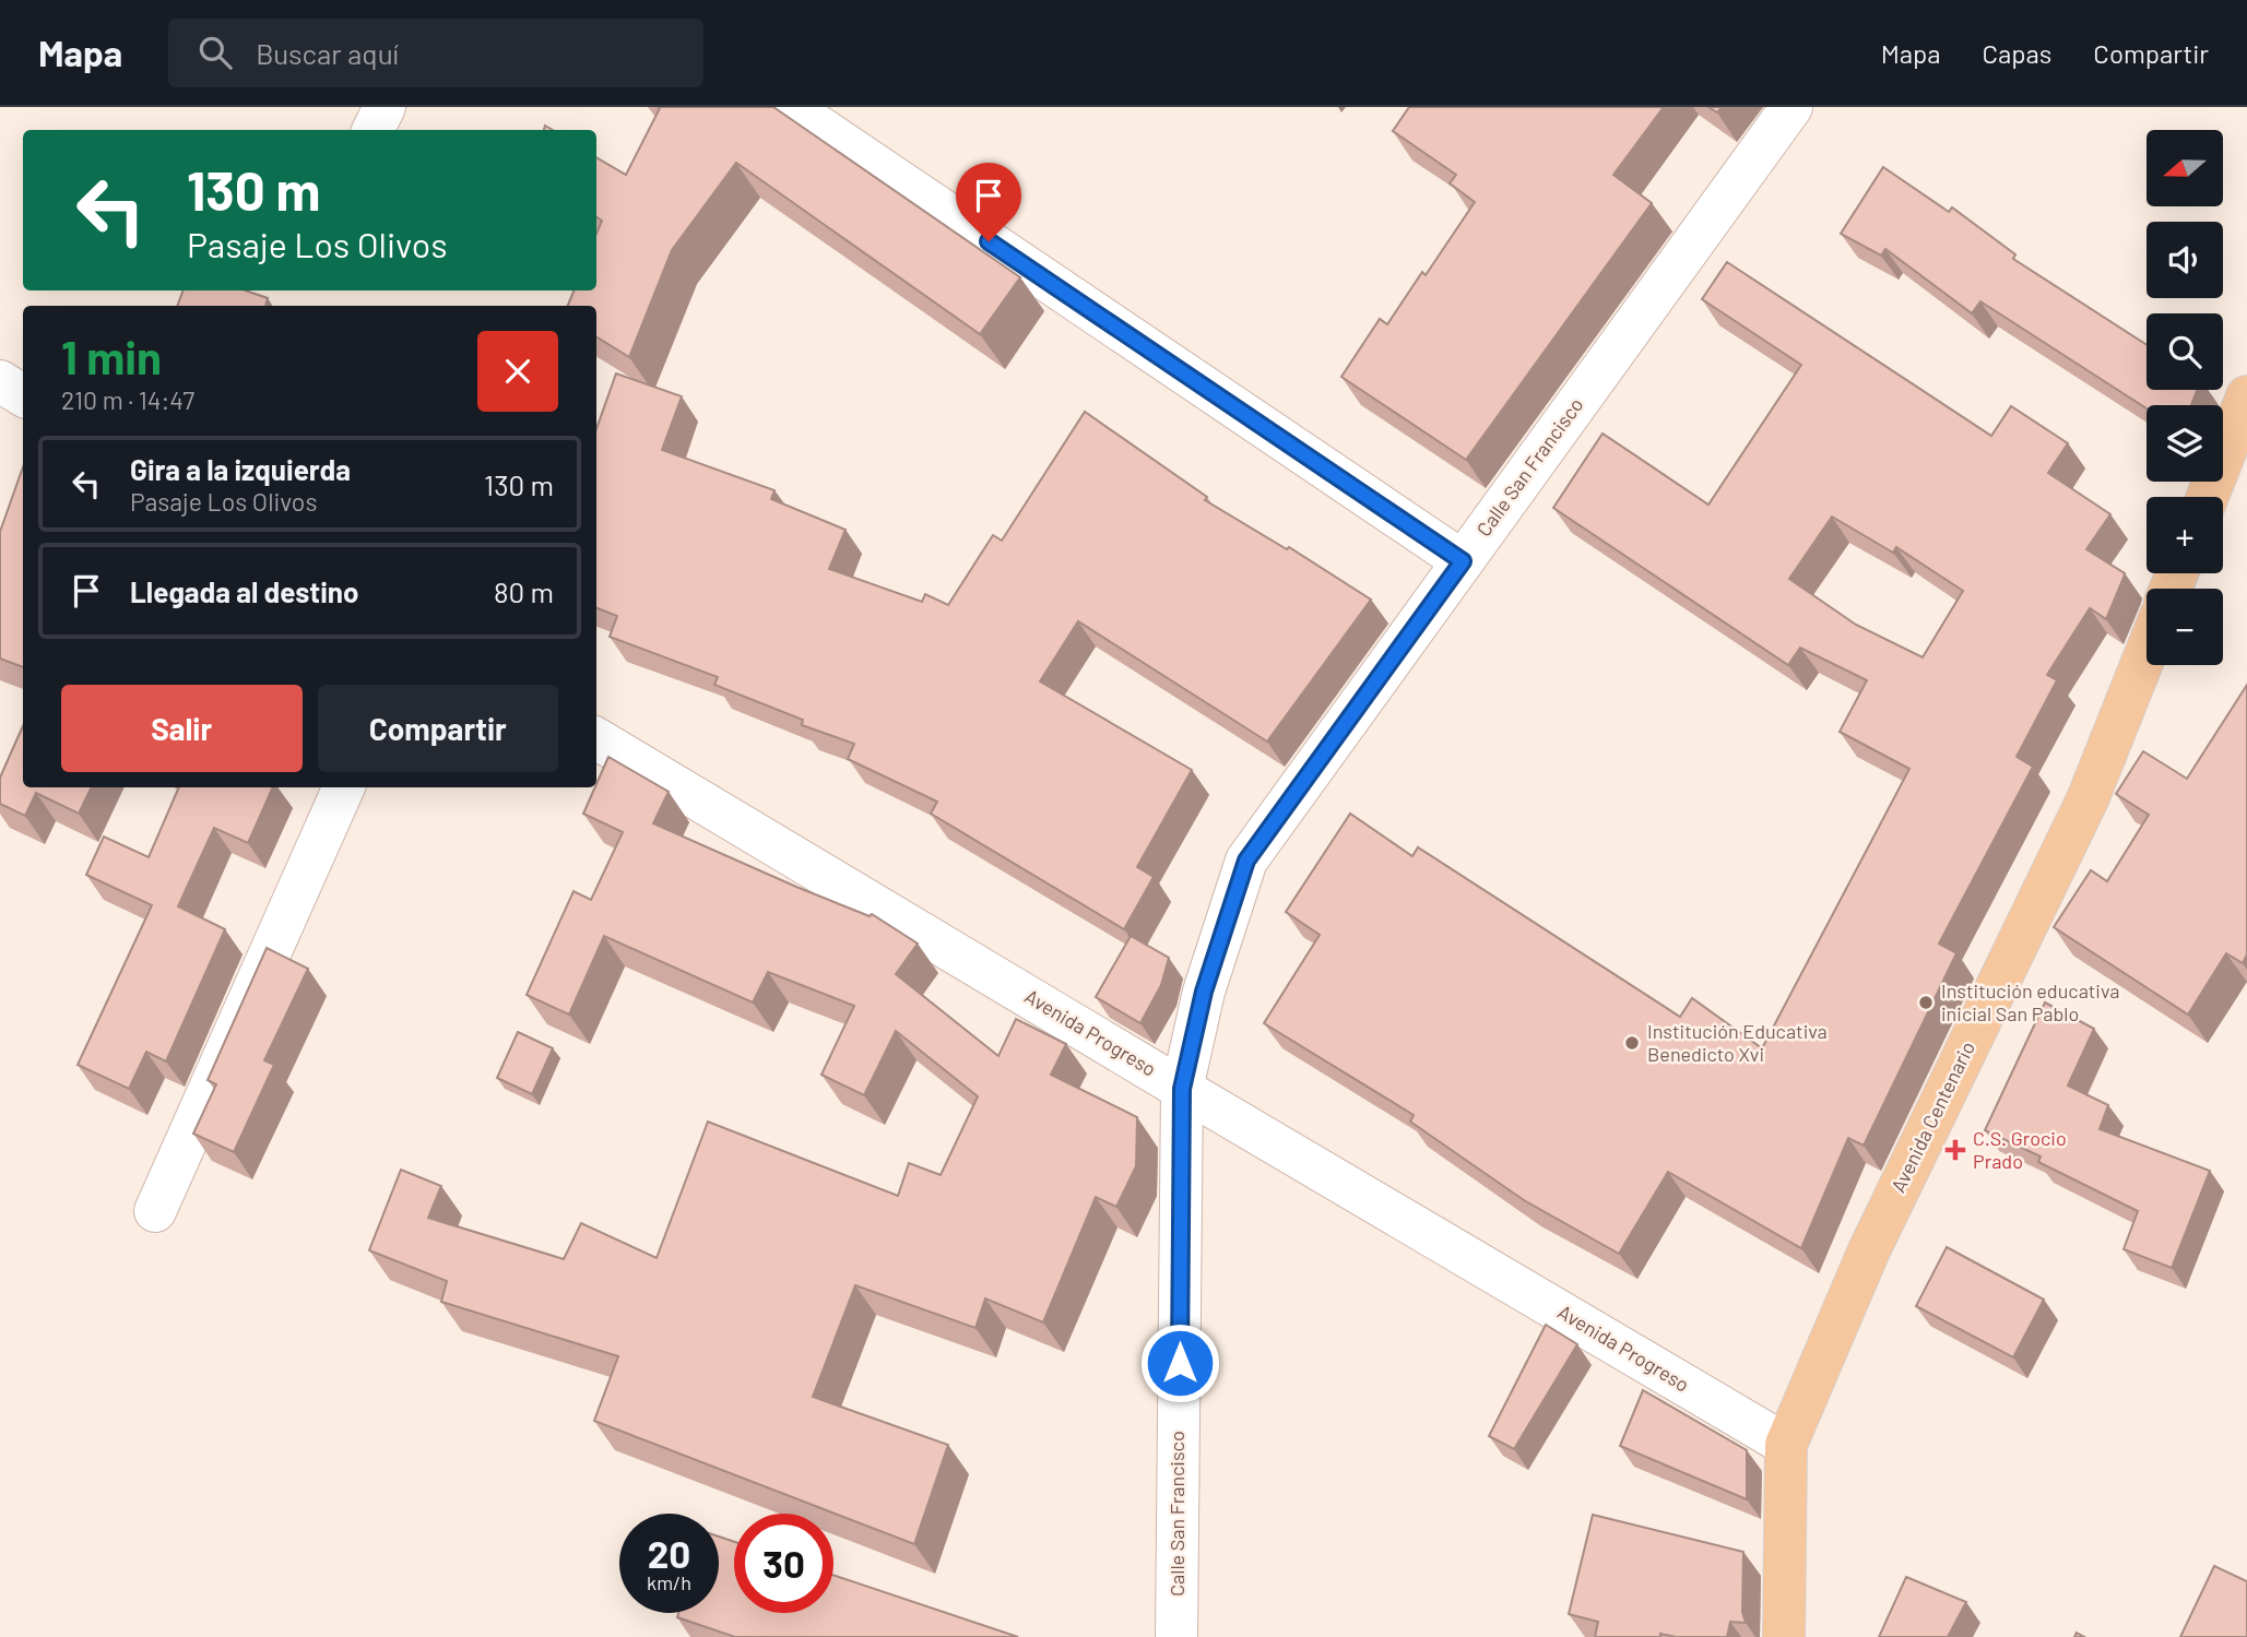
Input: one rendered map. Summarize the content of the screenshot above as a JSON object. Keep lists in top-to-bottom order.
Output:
{
  "streets": {
    "main road": ["Avenida Centenario"],
    "street": ["Calle San Francisco", "Avenida Progreso"]
  },
  "crossings": [
    ["Calle San Francisco", "Avenida Progreso"],
    ["Avenida Progreso", "Avenida Centenario"]
  ],
  "places": {
    "other": ["Institución educativa inicial San Pablo", "Institución Educativa Benedicto Xvi"],
    "health": ["C.S. Grocio Prado"]
  },
  "north": "left",
  "page": {
    "header": "Mapa",
    "search": "Buscar aquí",
    "nav": ["Mapa", "Capas", "Compartir"],
    "map_buttons": ["+", "−"],
    "turn": ["130 m", "Pasaje Los Olivos"],
    "heading": ["1 min", "210 m · 14:47"],
    "list": [
      {
        "name": "Gira a la izquierda",
        "note": "Pasaje Los Olivos",
        "value": "130 m"
      },
      {
        "name": "Llegada al destino",
        "value": "80 m"
      }
    ],
    "buttons": ["Salir", "Compartir"],
    "speed": "20 km/h",
    "limit": "30"
  }
}
